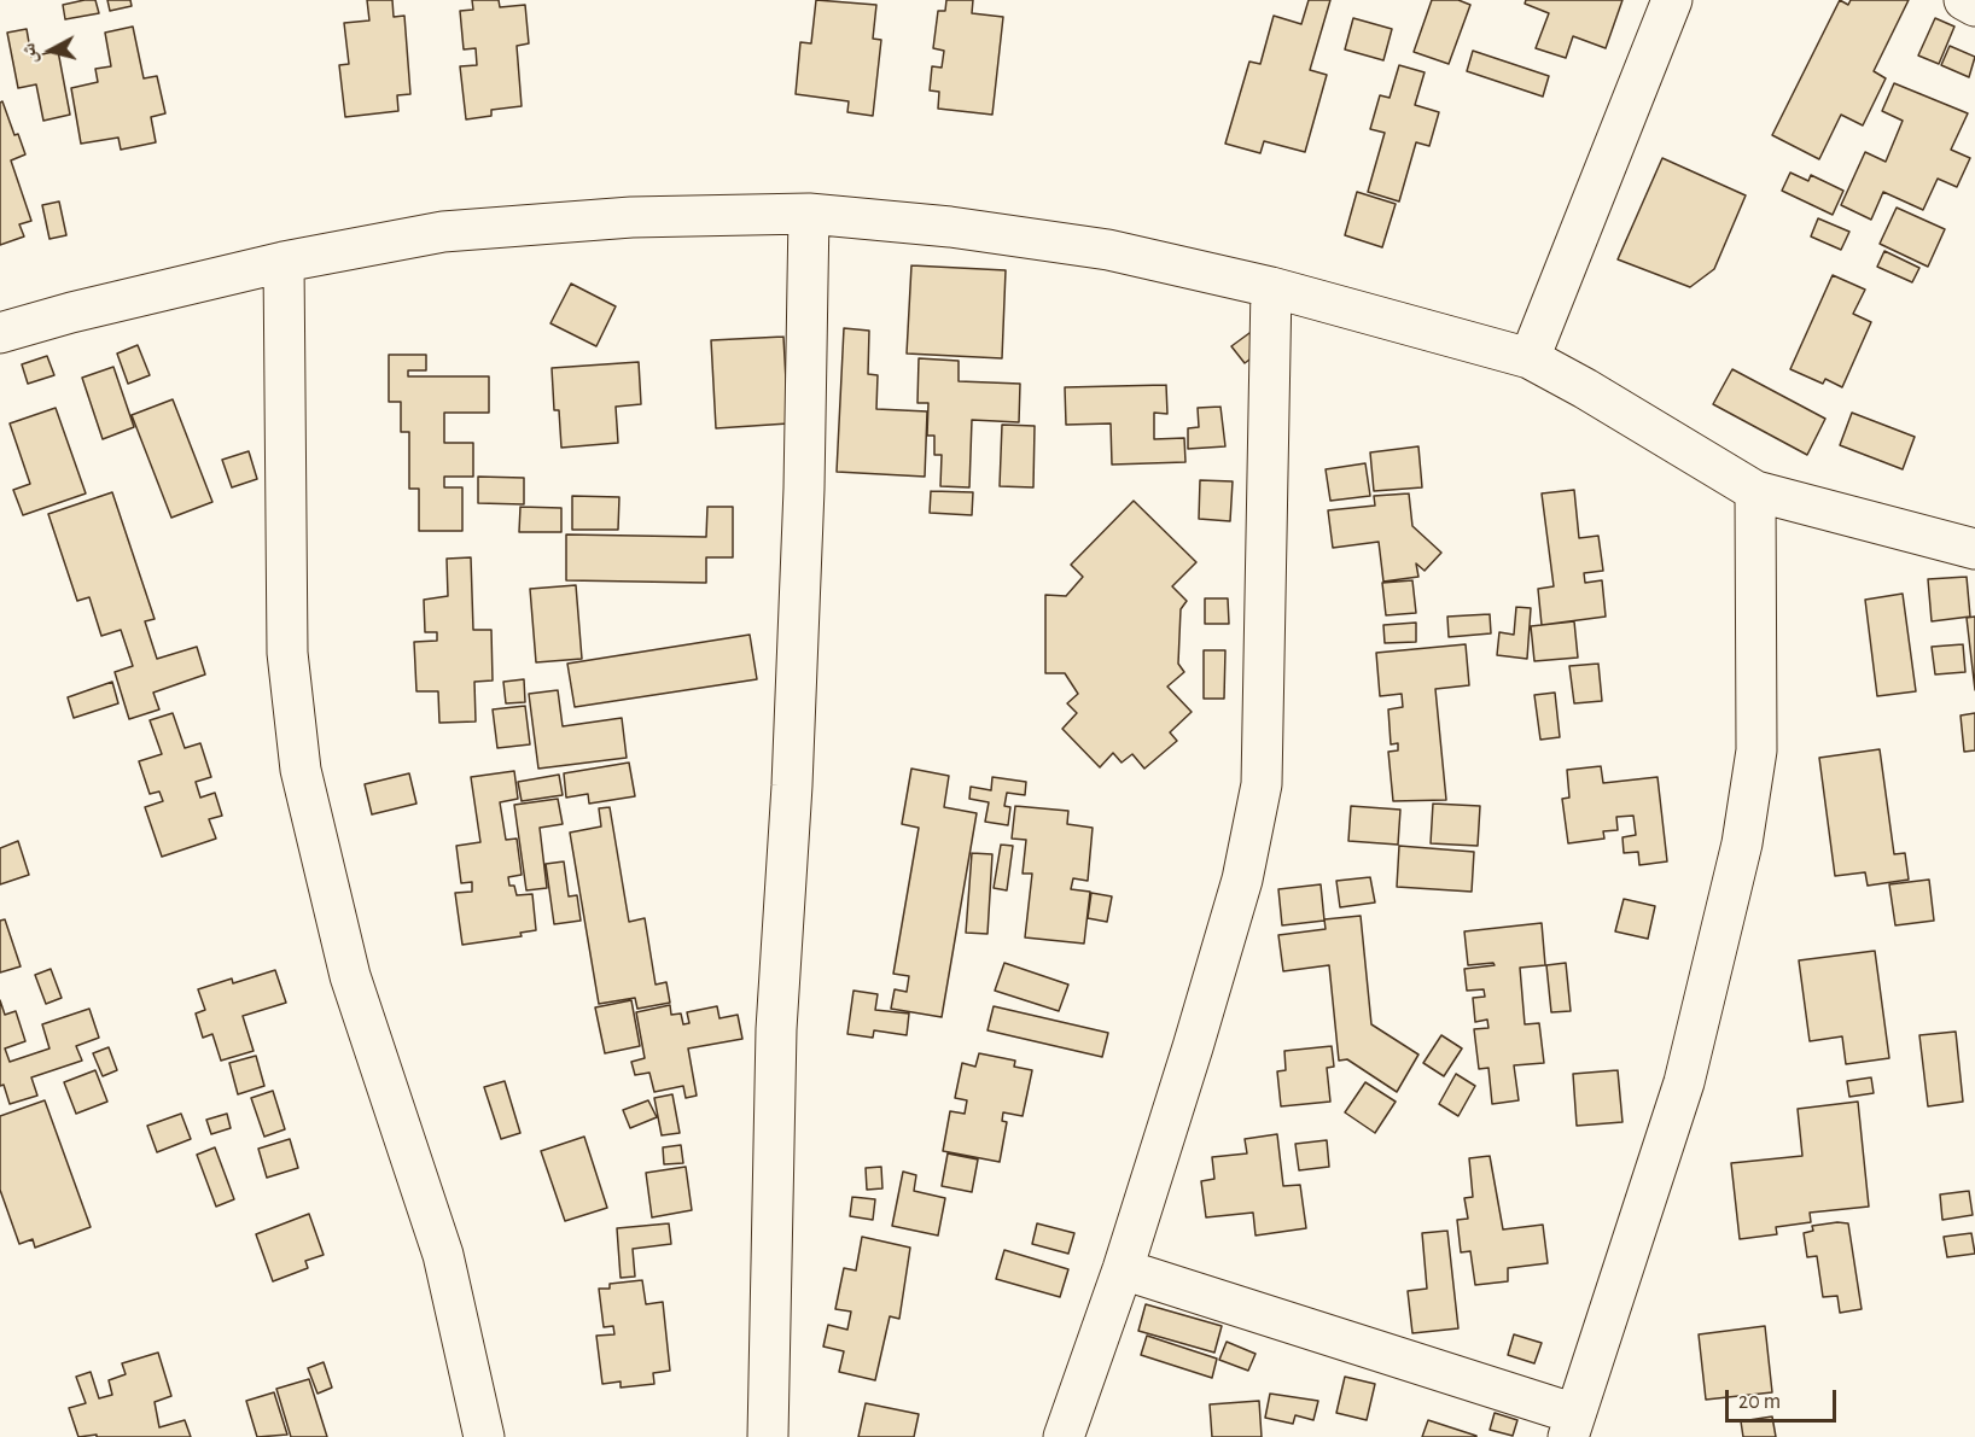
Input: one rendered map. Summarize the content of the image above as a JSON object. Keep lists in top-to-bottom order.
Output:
{
  "scale_bar": "20 m",
  "north": "left"
}
